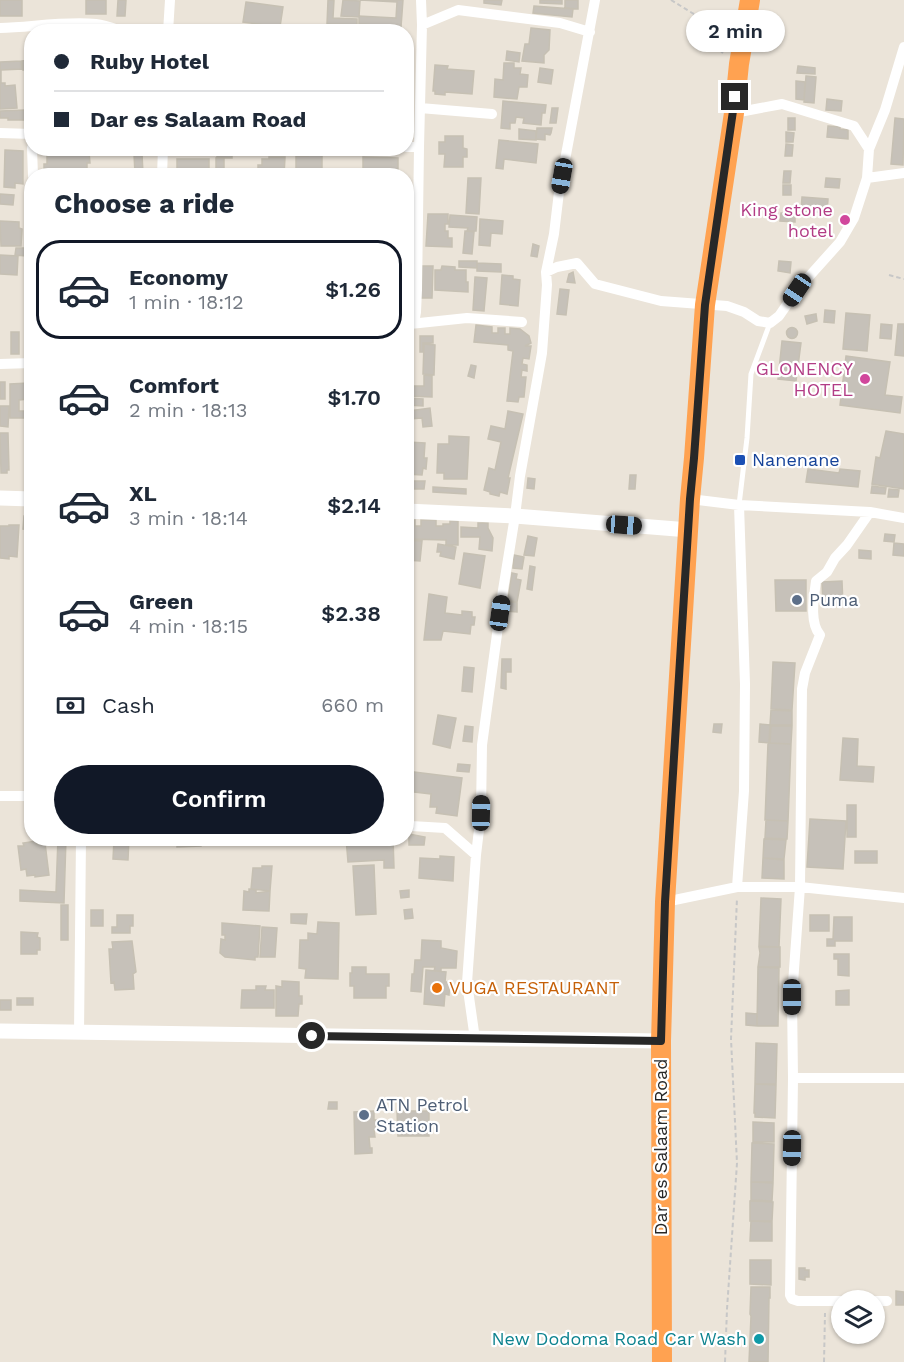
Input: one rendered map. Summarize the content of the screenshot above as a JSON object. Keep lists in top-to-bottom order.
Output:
{
  "streets": {
    "highway": ["Dar es Salaam Road"]
  },
  "places": {
    "other": [
      "King stone hotel",
      "GLONENCY HOTEL",
      "Puma",
      "VUGA RESTAURANT",
      "ATN Petrol Station",
      "New Dodoma Road Car Wash"
    ],
    "transit": ["Nanenane"]
  },
  "page": {
    "bubble": "2 min",
    "banner": ["Ruby Hotel", "Dar es Salaam Road"],
    "heading": "Choose a ride",
    "list": [
      {
        "name": "Economy",
        "note": "1 min · 18:12",
        "value": "$1.26"
      },
      {
        "name": "Comfort",
        "note": "2 min · 18:13",
        "value": "$1.70"
      },
      {
        "name": "XL",
        "note": "3 min · 18:14",
        "value": "$2.14"
      },
      {
        "name": "Green",
        "note": "4 min · 18:15",
        "value": "$2.38"
      }
    ],
    "pay": ["Cash", "660 m"],
    "buttons": "Confirm"
  }
}
